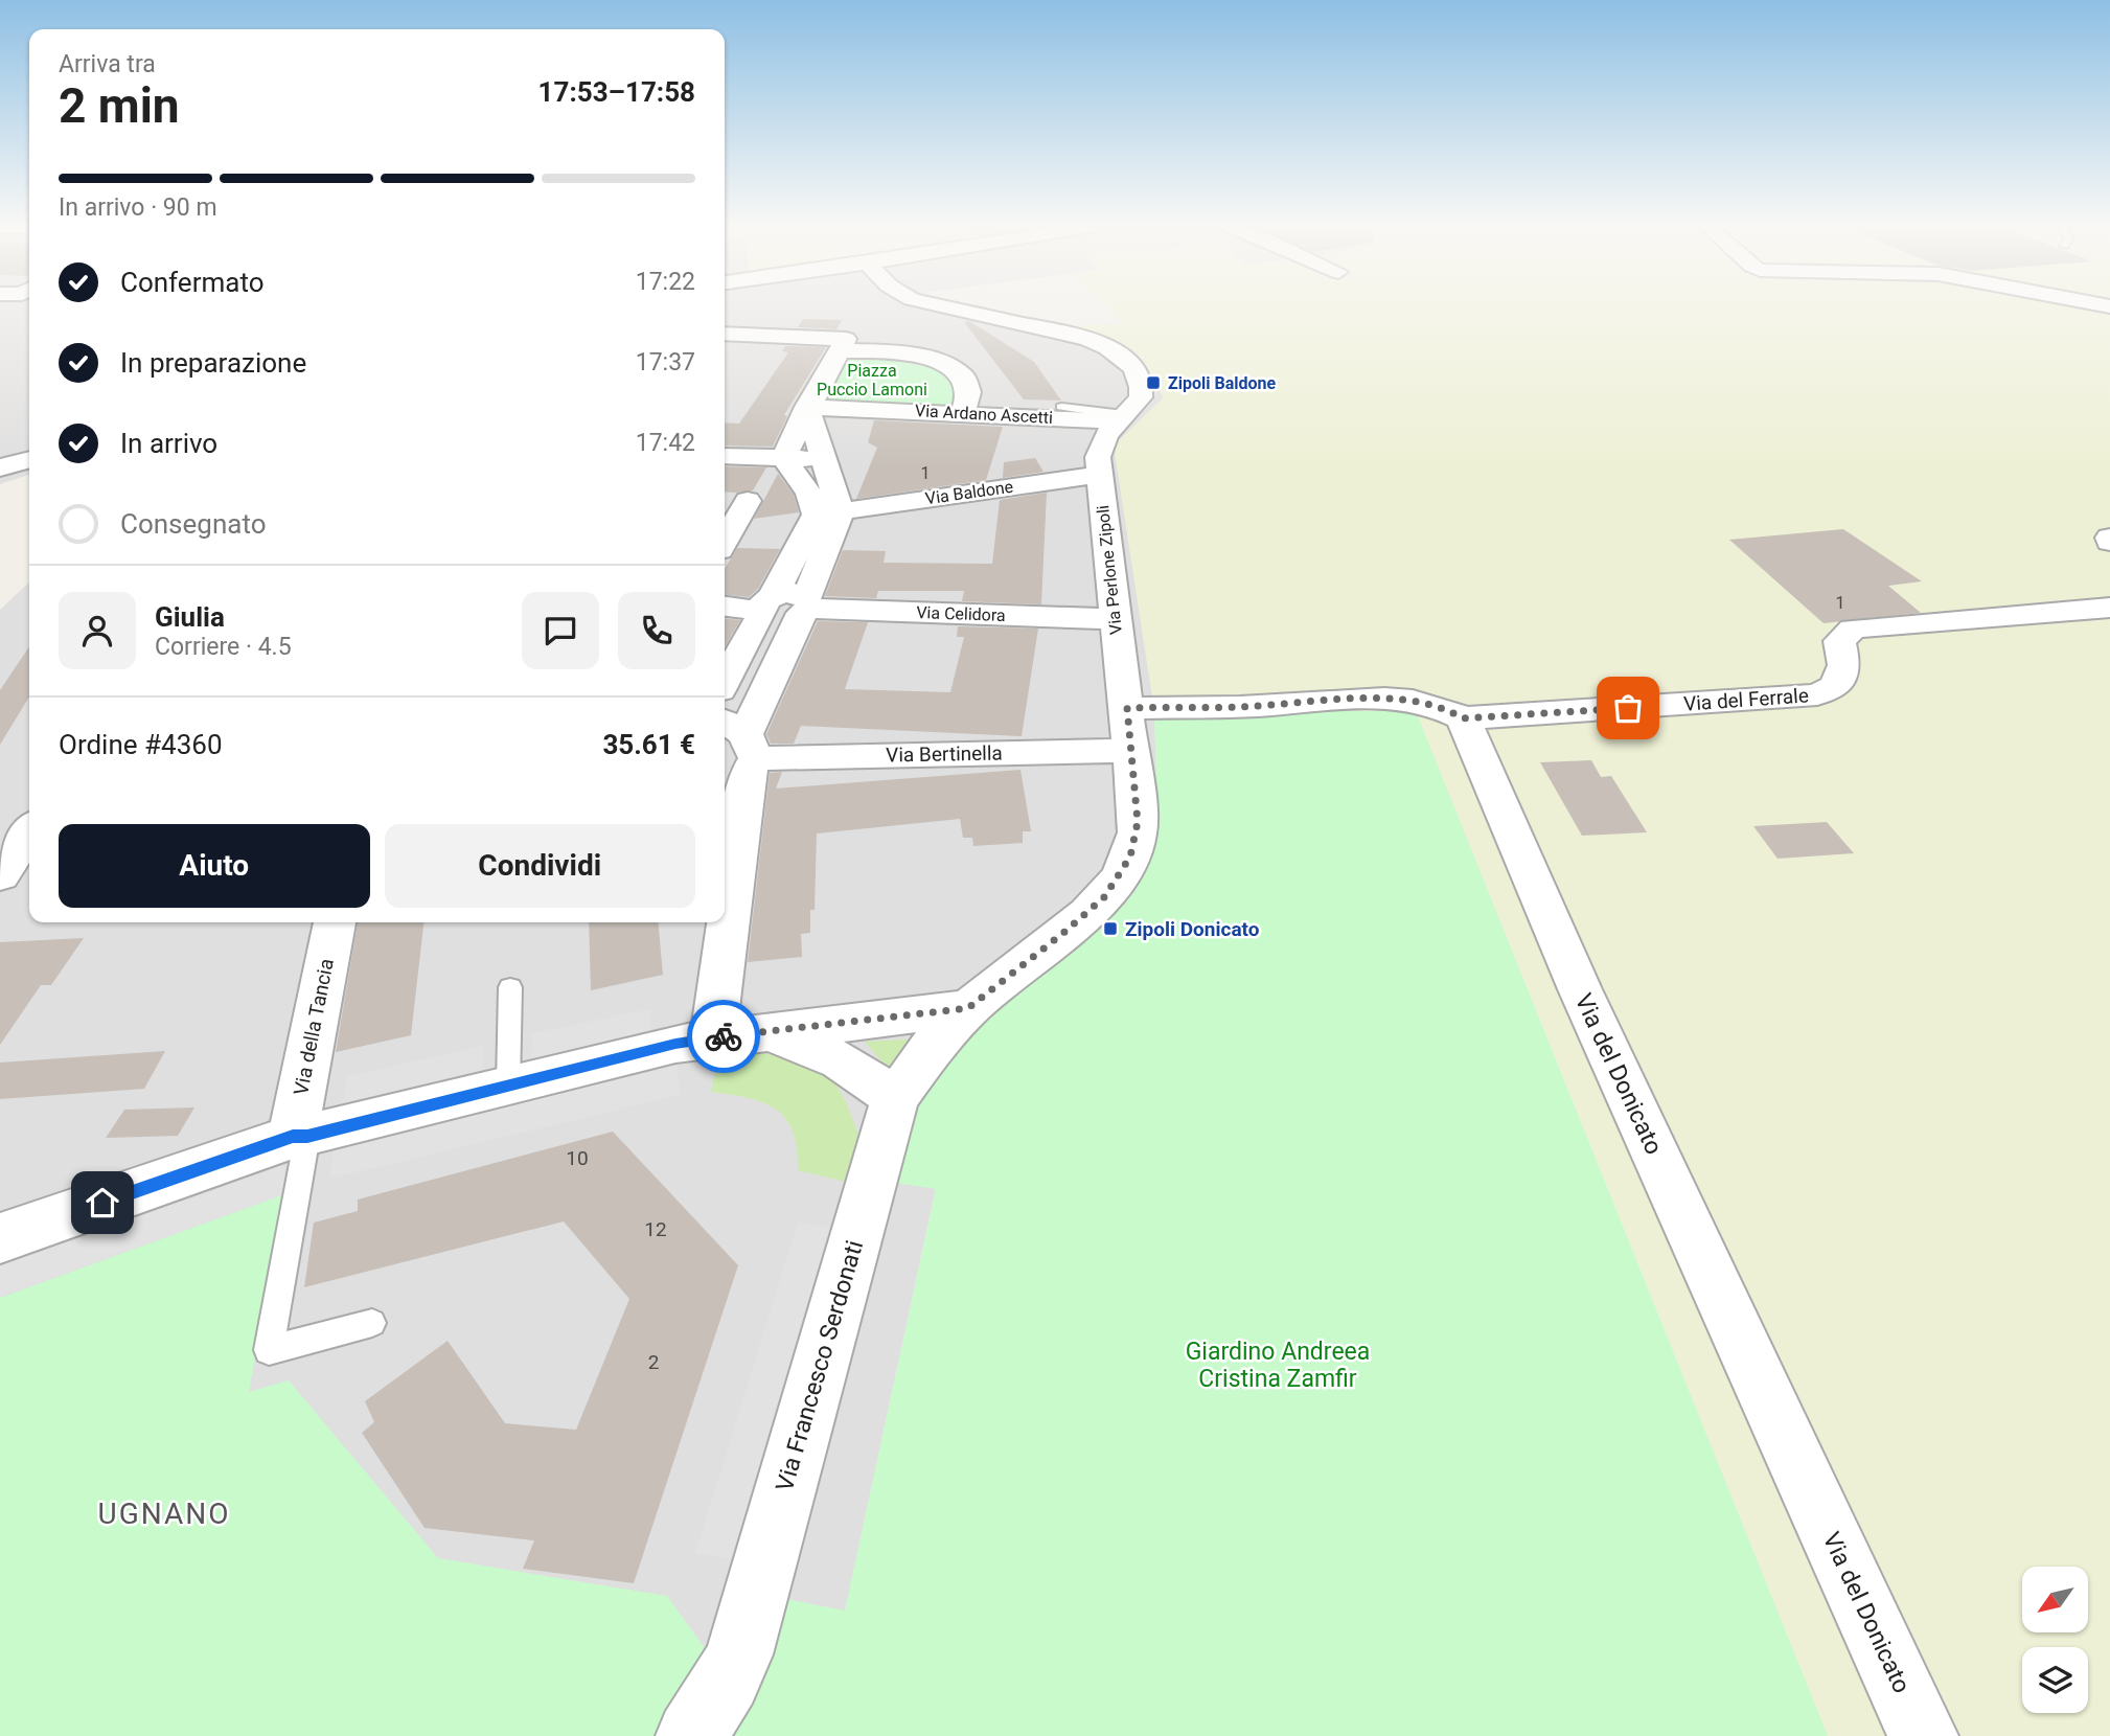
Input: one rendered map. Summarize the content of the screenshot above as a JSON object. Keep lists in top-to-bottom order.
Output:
{
  "streets": {
    "street": [
      "Via Ardano Ascetti",
      "Via Baldone",
      "Via Perlone Zipoli",
      "Via Celidora",
      "Via del Ferrale",
      "Via Bertinella",
      "Via della Tancia",
      "Via del Donicato",
      "Via Francesco Serdonati"
    ]
  },
  "crossings": [
    ["Via Ardano Ascetti", "Via Perlone Zipoli"],
    ["Via Baldone", "Via Perlone Zipoli"],
    ["Via Perlone Zipoli", "Via Celidora"],
    ["Via Perlone Zipoli", "Via Bertinella"],
    ["Via Perlone Zipoli", "Via Francesco Serdonati"],
    ["Via del Ferrale", "Via del Donicato"]
  ],
  "districts": ["UGNANO"],
  "parks": ["Piazza Puccio Lamoni", "Giardino Andreea Cristina Zamfir"],
  "places": {
    "transit": ["Zipoli Baldone", "Zipoli Donicato"]
  },
  "house_numbers": [
    "1",
    "1",
    "10",
    "12",
    "2"
  ],
  "north": "bottom left",
  "page": {
    "heading": ["2 min", "Arriva tra", "17:53–17:58"],
    "panel": [
      "Giulia",
      "Corriere · 4.5",
      "Ordine #4360",
      "35.61 €"
    ],
    "bar": "In arrivo · 90 m",
    "list": [
      ["Confermato", "17:22"],
      ["In preparazione", "17:37"],
      ["In arrivo", "17:42"],
      "Consegnato"
    ],
    "buttons": ["Aiuto", "Condividi"]
  }
}
